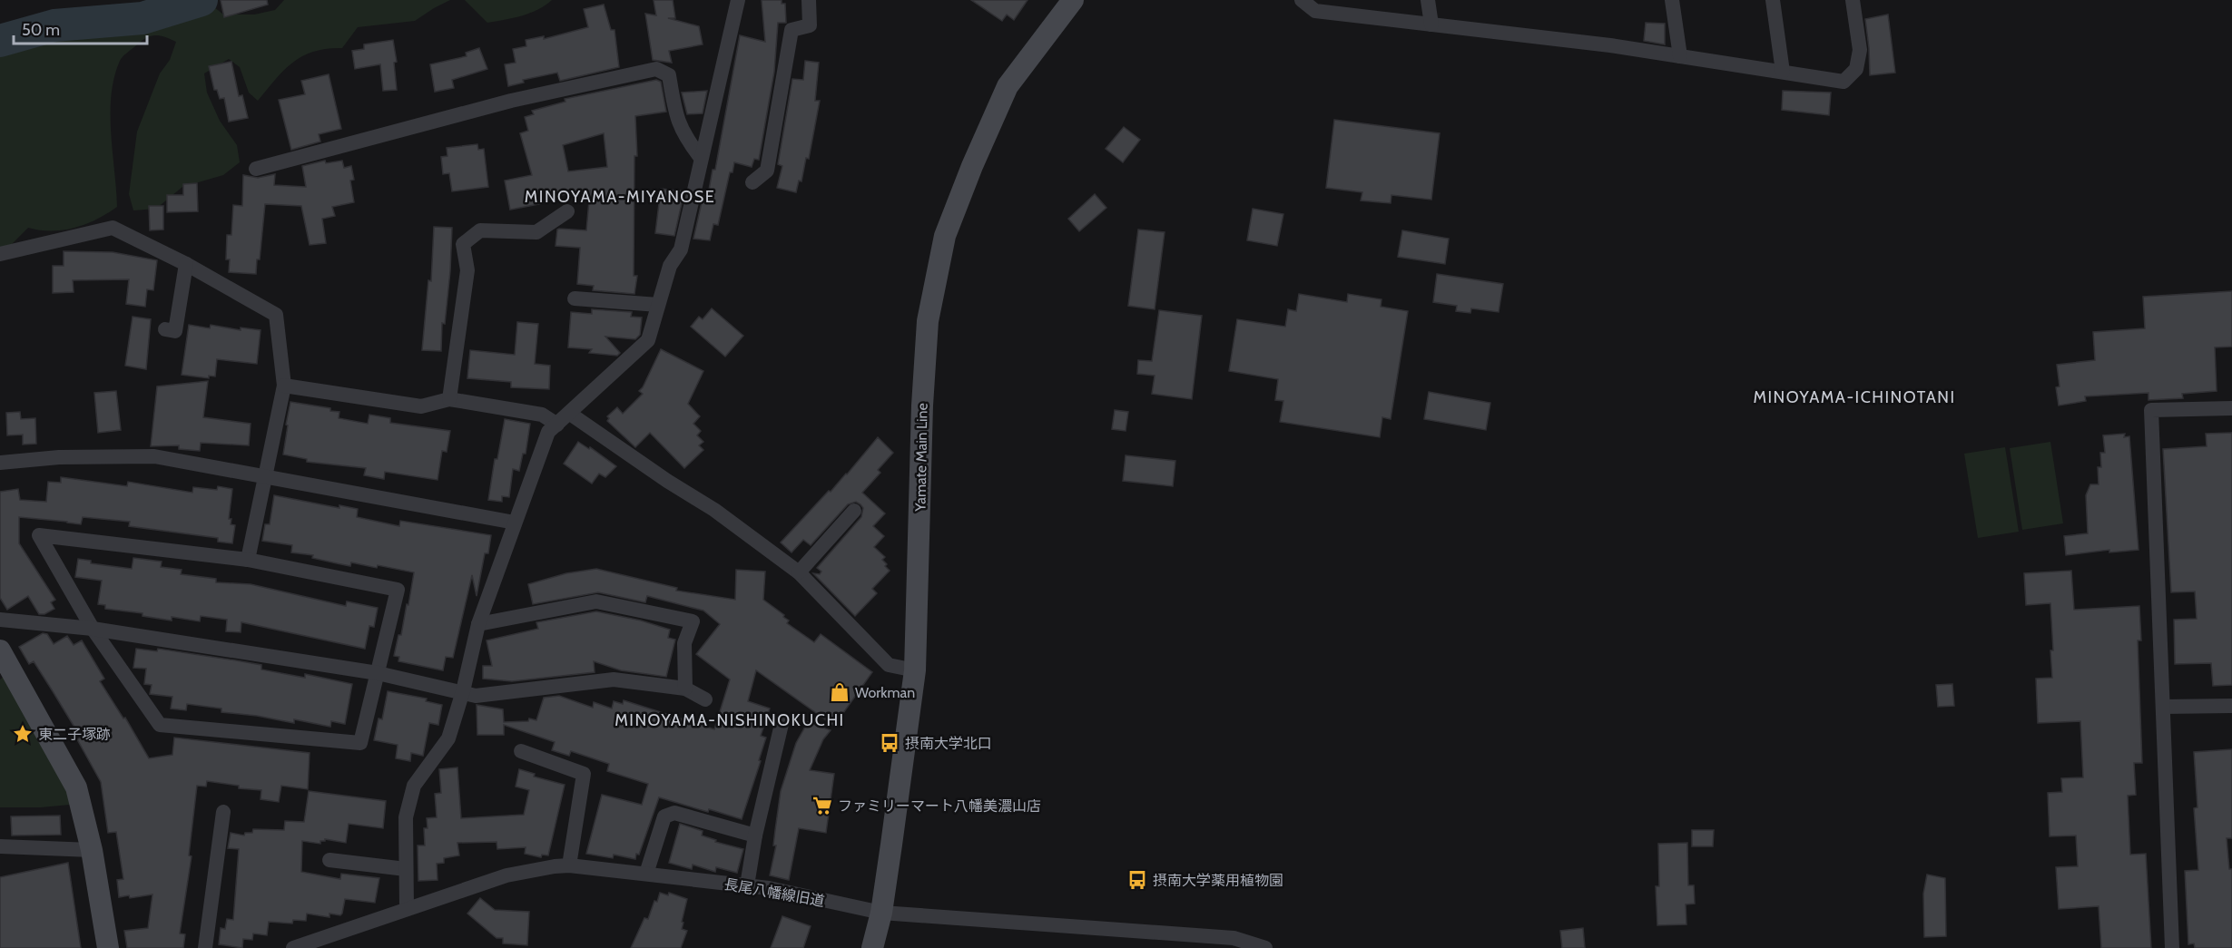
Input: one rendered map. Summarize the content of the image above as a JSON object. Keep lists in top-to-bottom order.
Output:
{
  "streets": {
    "main road": ["Yamate Main Line"],
    "street": ["長尾八幡線旧道"]
  },
  "crossings": [
    ["Yamate Main Line", "長尾八幡線旧道"]
  ],
  "districts": ["MINOYAMA-MIYANOSE", "MINOYAMA-ICHINOTANI", "MINOYAMA-NISHINOKUCHI"],
  "places": {
    "shop": ["Workman"],
    "place": ["東二子塚跡"],
    "bus stop": ["摂南大学北口", "摂南大学薬用植物園"],
    "supermarket": ["ファミリーマート八幡美濃山店"]
  },
  "scale_bar": "50 m"
}
